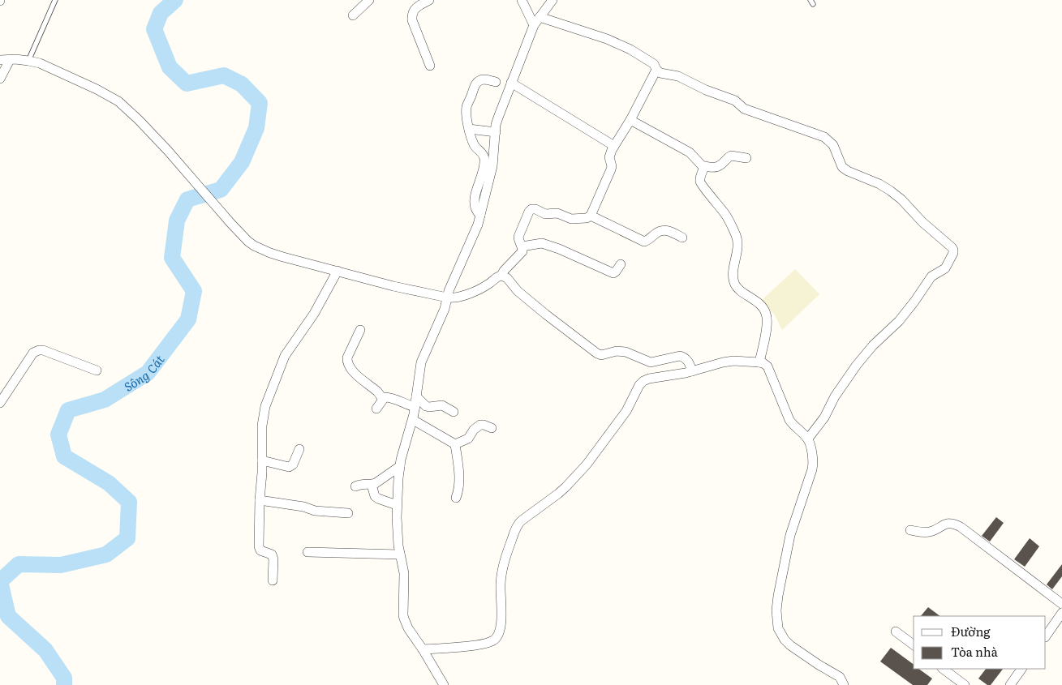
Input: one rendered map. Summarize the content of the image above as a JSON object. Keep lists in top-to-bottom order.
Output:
{
  "water": ["Sông Cát"],
  "legend": ["Đường", "Tòa nhà"]
}
